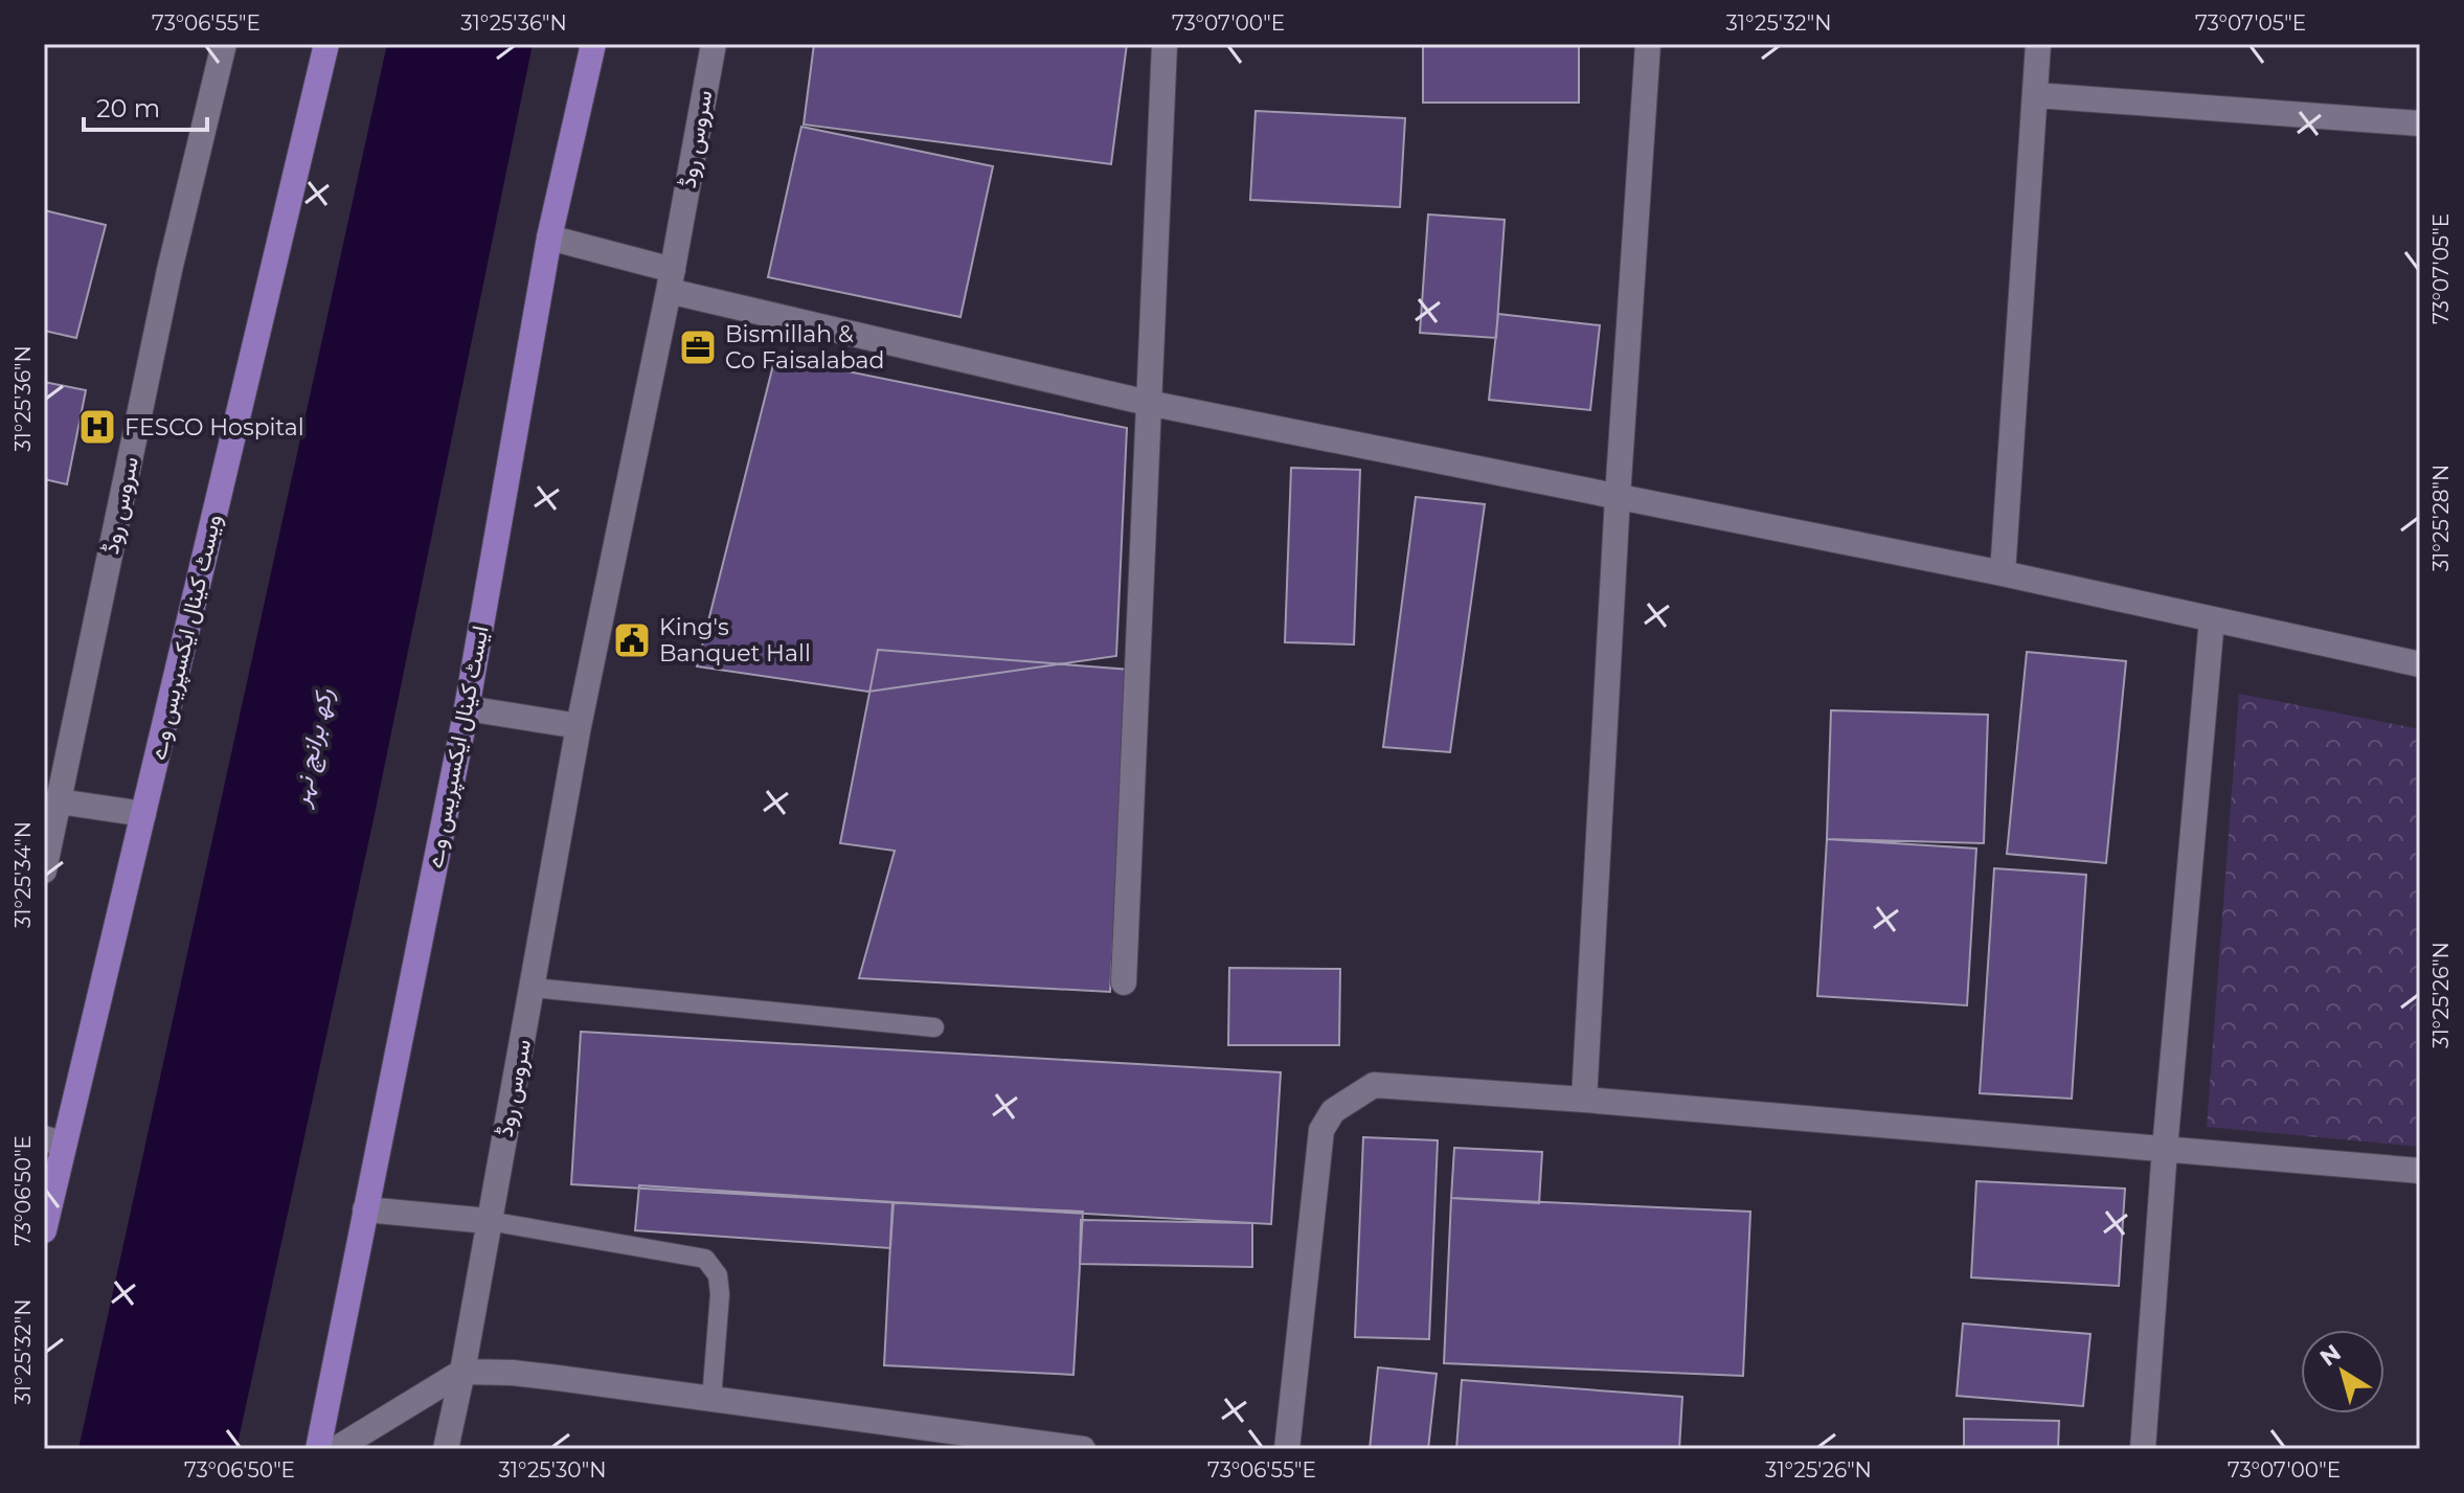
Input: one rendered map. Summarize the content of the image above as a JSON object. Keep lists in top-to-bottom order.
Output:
{
  "streets": {
    "main road": ["ویسٹ کینال ایکسپریس وے", "ایسٹ کینال ایکسپریس وے"],
    "street": ["سروس روڈ"]
  },
  "water": ["رکھ برانچ نہر"],
  "places": {
    "office": ["Bismillah & Co Faisalabad"],
    "hospital": ["FESCO Hospital"],
    "public building": ["King's Banquet Hall"]
  },
  "scale_bar": "20 m",
  "north": "top left",
  "coordinates": [
    "73°06'55\"E",
    "31°25'36\"N",
    "73°07'00\"E",
    "31°25'32\"N",
    "73°07'05\"E",
    "31°25'28\"N",
    "31°25'34\"N",
    "31°25'26\"N",
    "73°06'50\"E",
    "31°25'30\"N"
  ]
}
